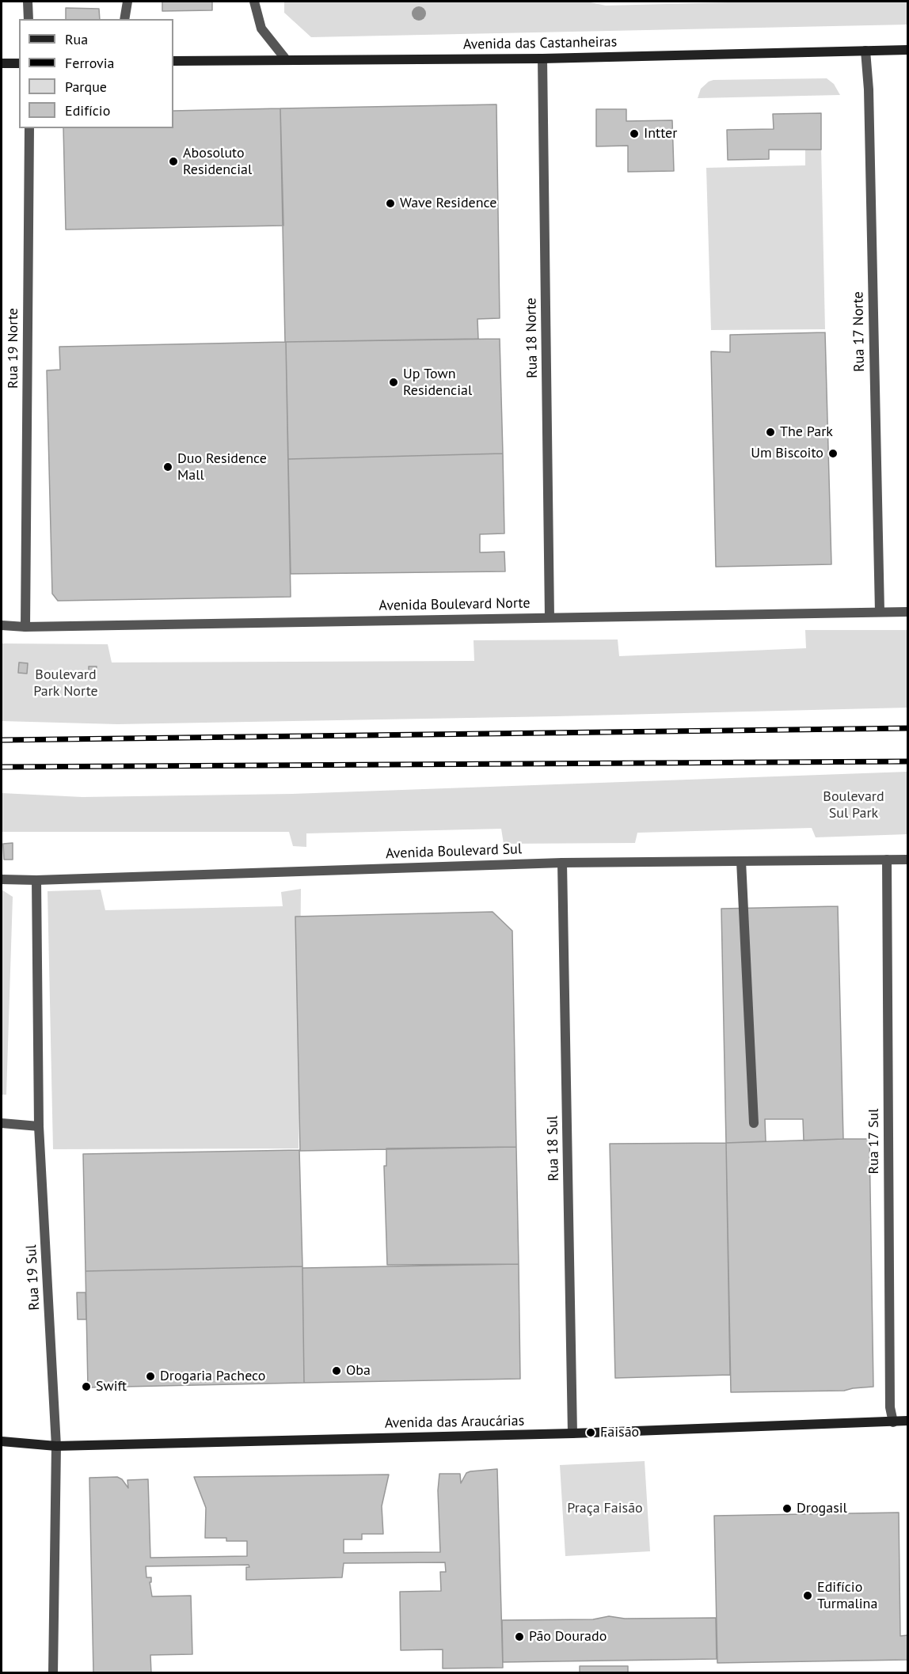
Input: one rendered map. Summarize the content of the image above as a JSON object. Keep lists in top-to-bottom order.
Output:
{
  "streets": {
    "main road": ["Avenida das Castanheiras", "Avenida das Araucárias"],
    "street": [
      "Rua 17 Norte",
      "Rua 18 Norte",
      "Rua 19 Norte",
      "Avenida Boulevard Norte",
      "Avenida Boulevard Sul",
      "Rua 17 Sul",
      "Rua 18 Sul",
      "Rua 19 Sul"
    ]
  },
  "crossings": [
    ["Avenida das Castanheiras", "Rua 17 Norte"],
    ["Avenida das Castanheiras", "Rua 18 Norte"],
    ["Rua 17 Norte", "Avenida Boulevard Norte"],
    ["Rua 18 Norte", "Avenida Boulevard Norte"],
    ["Rua 19 Norte", "Avenida Boulevard Norte"],
    ["Avenida Boulevard Sul", "Rua 17 Sul"],
    ["Avenida Boulevard Sul", "Rua 18 Sul"],
    ["Avenida Boulevard Sul", "Rua 19 Sul"],
    ["Rua 17 Sul", "Avenida das Araucárias"],
    ["Rua 18 Sul", "Avenida das Araucárias"],
    ["Rua 19 Sul", "Avenida das Araucárias"]
  ],
  "parks": ["Boulevard Park Norte", "Boulevard Sul Park", "Praça Faisão"],
  "places": [
    "Intter",
    "Abosoluto Residencial",
    "Wave Residence",
    "Up Town Residencial",
    "The Park",
    "Um Biscoito",
    "Duo Residence Mall",
    "Oba",
    "Drogaria Pacheco",
    "Swift",
    "Faisão",
    "Drogasil",
    "Edifício Turmalina",
    "Pão Dourado"
  ],
  "legend": [
    "Rua",
    "Ferrovia",
    "Parque",
    "Edifício"
  ]
}
